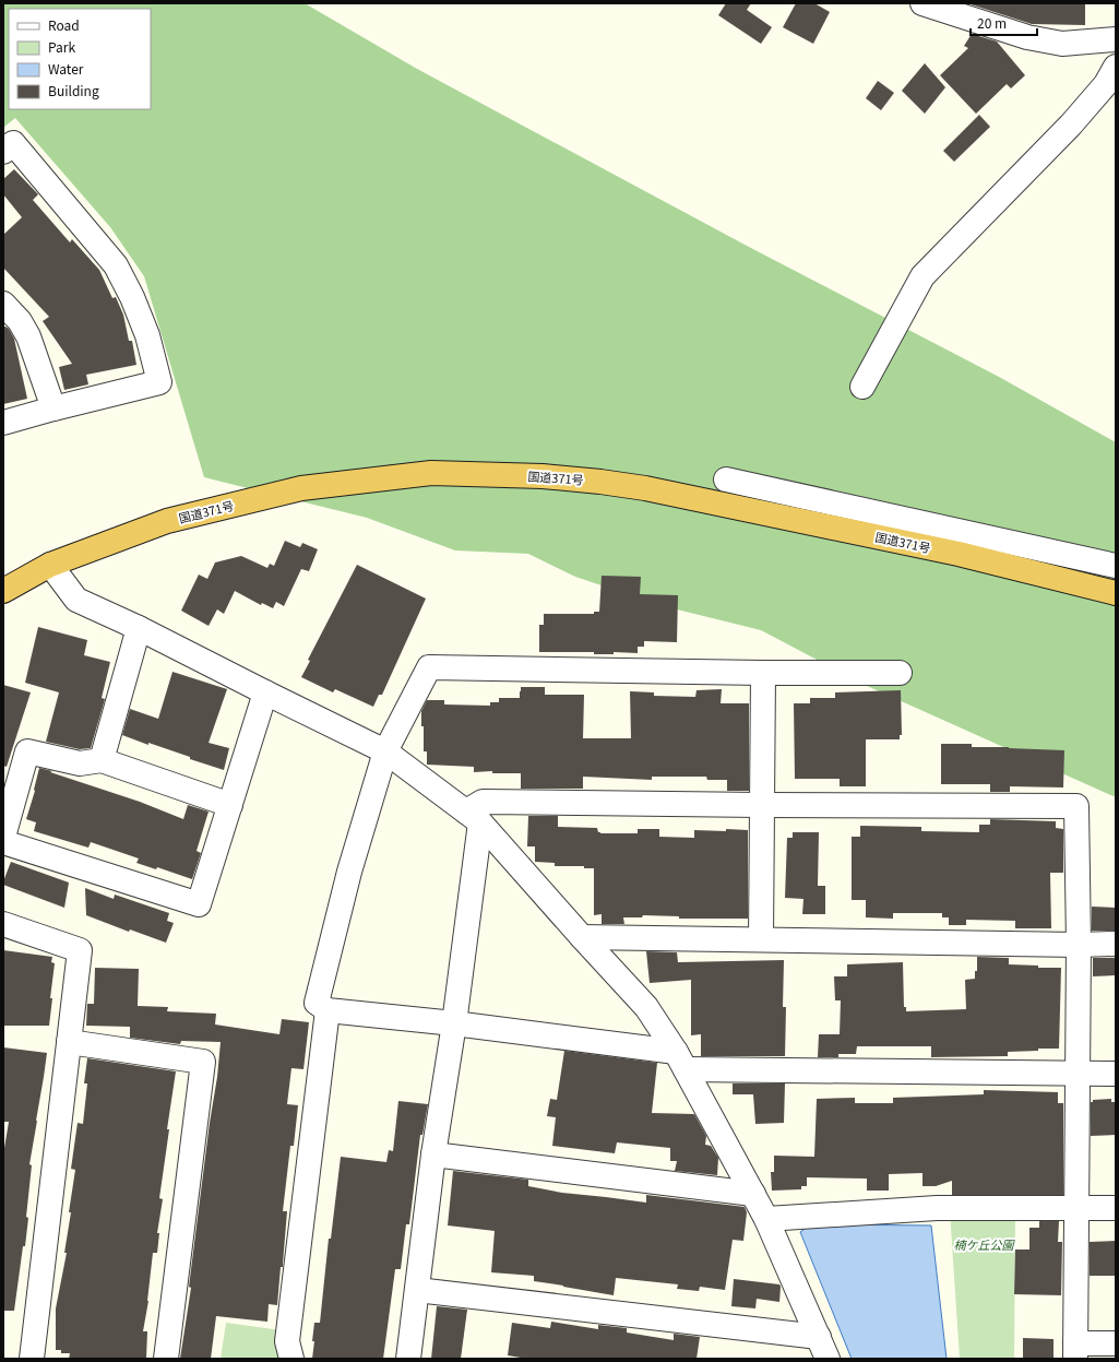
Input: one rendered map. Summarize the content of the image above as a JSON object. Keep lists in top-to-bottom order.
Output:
{
  "streets": {
    "highway": ["国道371号"]
  },
  "parks": ["楠ケ丘公園"],
  "legend": [
    "Road",
    "Park",
    "Water",
    "Building"
  ],
  "scale_bar": "20 m"
}
